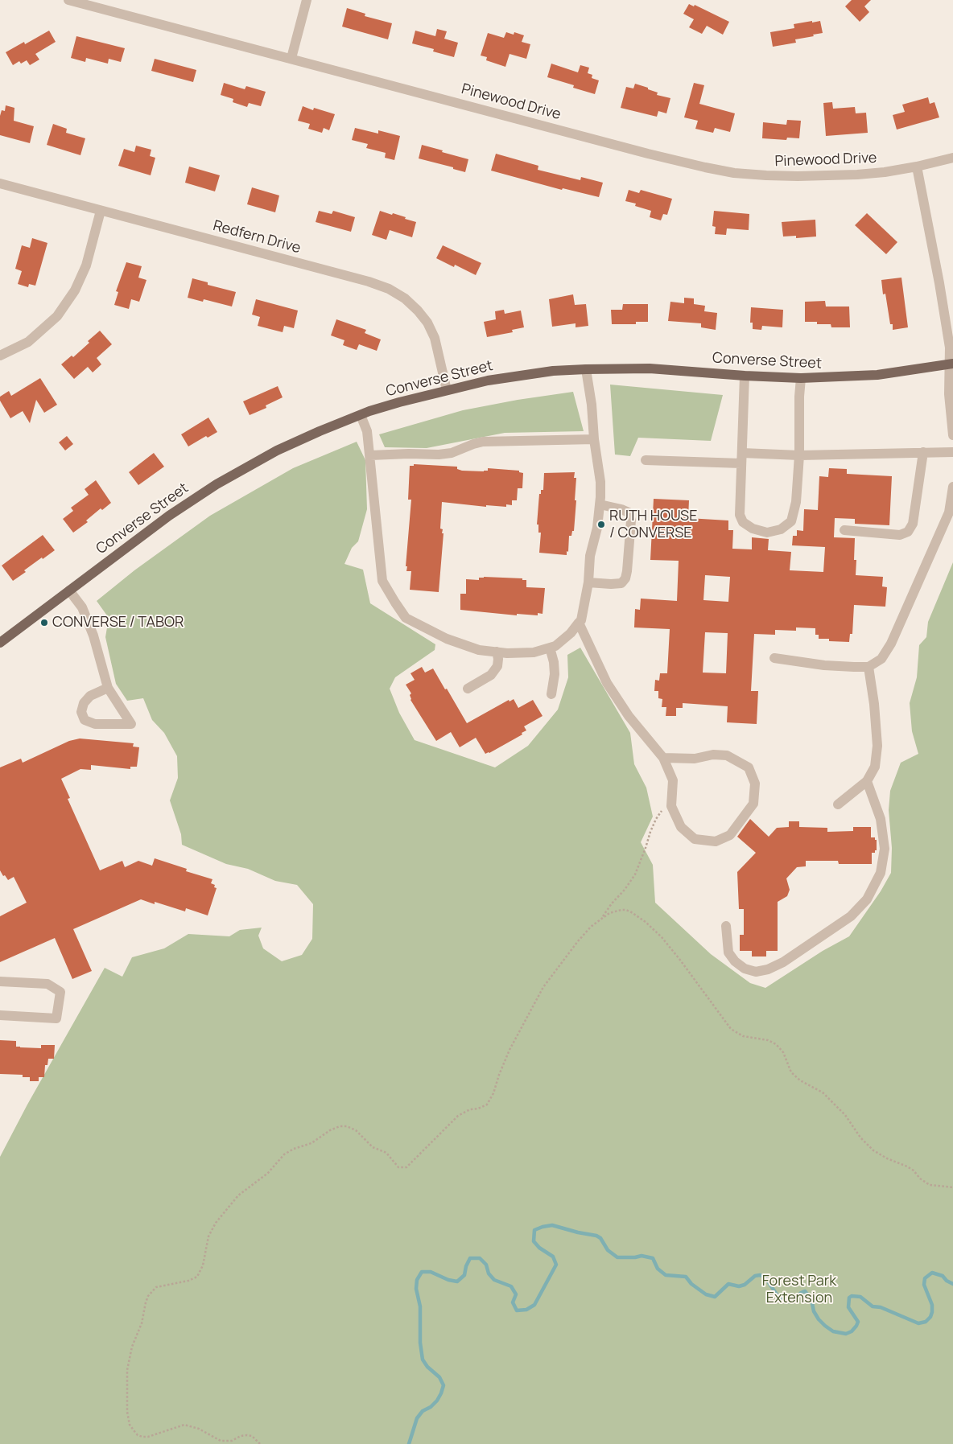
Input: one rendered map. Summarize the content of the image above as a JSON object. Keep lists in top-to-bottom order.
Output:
{
  "streets": {
    "main road": ["Converse Street"],
    "street": ["Pinewood Drive", "Redfern Drive"]
  },
  "crossings": [
    ["Redfern Drive", "Converse Street"]
  ],
  "parks": ["Forest Park Extension"],
  "places": ["RUTH HOUSE / CONVERSE", "CONVERSE / TABOR"]
}
